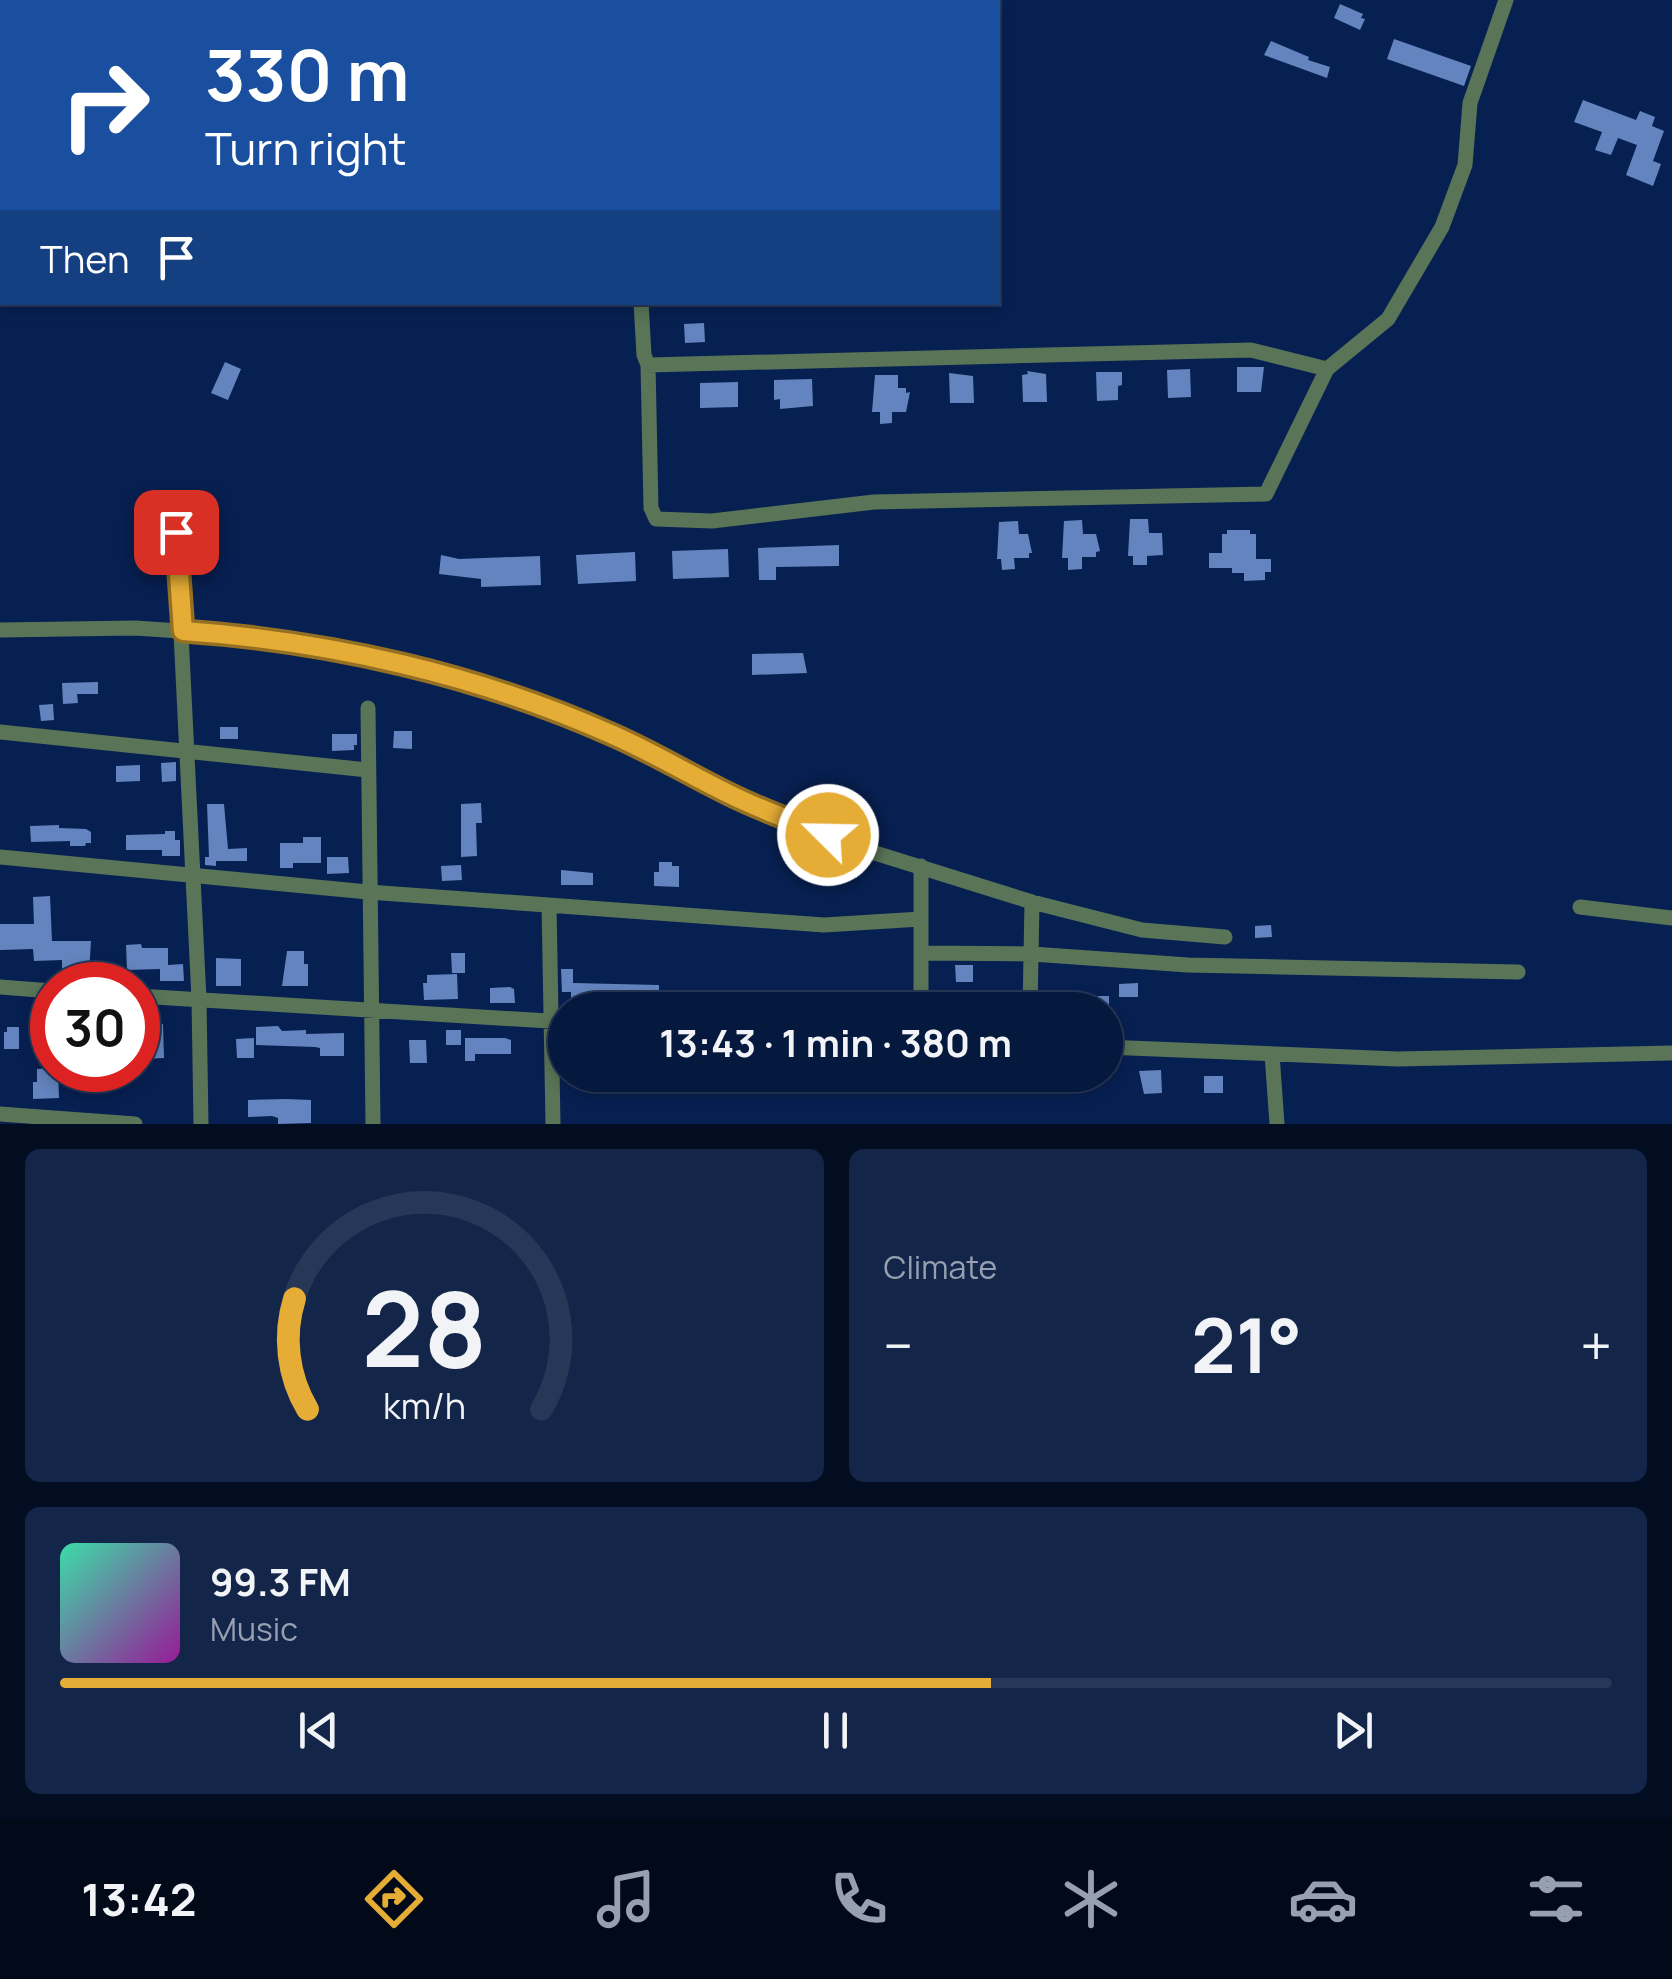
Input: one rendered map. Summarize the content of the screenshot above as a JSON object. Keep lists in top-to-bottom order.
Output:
{
  "page": {
    "turn": ["330 m", "Turn right"],
    "then": "Then",
    "limit": "30",
    "trip": "13:43 · 1 min · 380 m",
    "tile": "Climate",
    "heat": ["−", "21°", "+"],
    "song": ["99.3 FM", "Music"],
    "tabs": "13:42",
    "gauge": ["28", "km/h"]
  }
}
